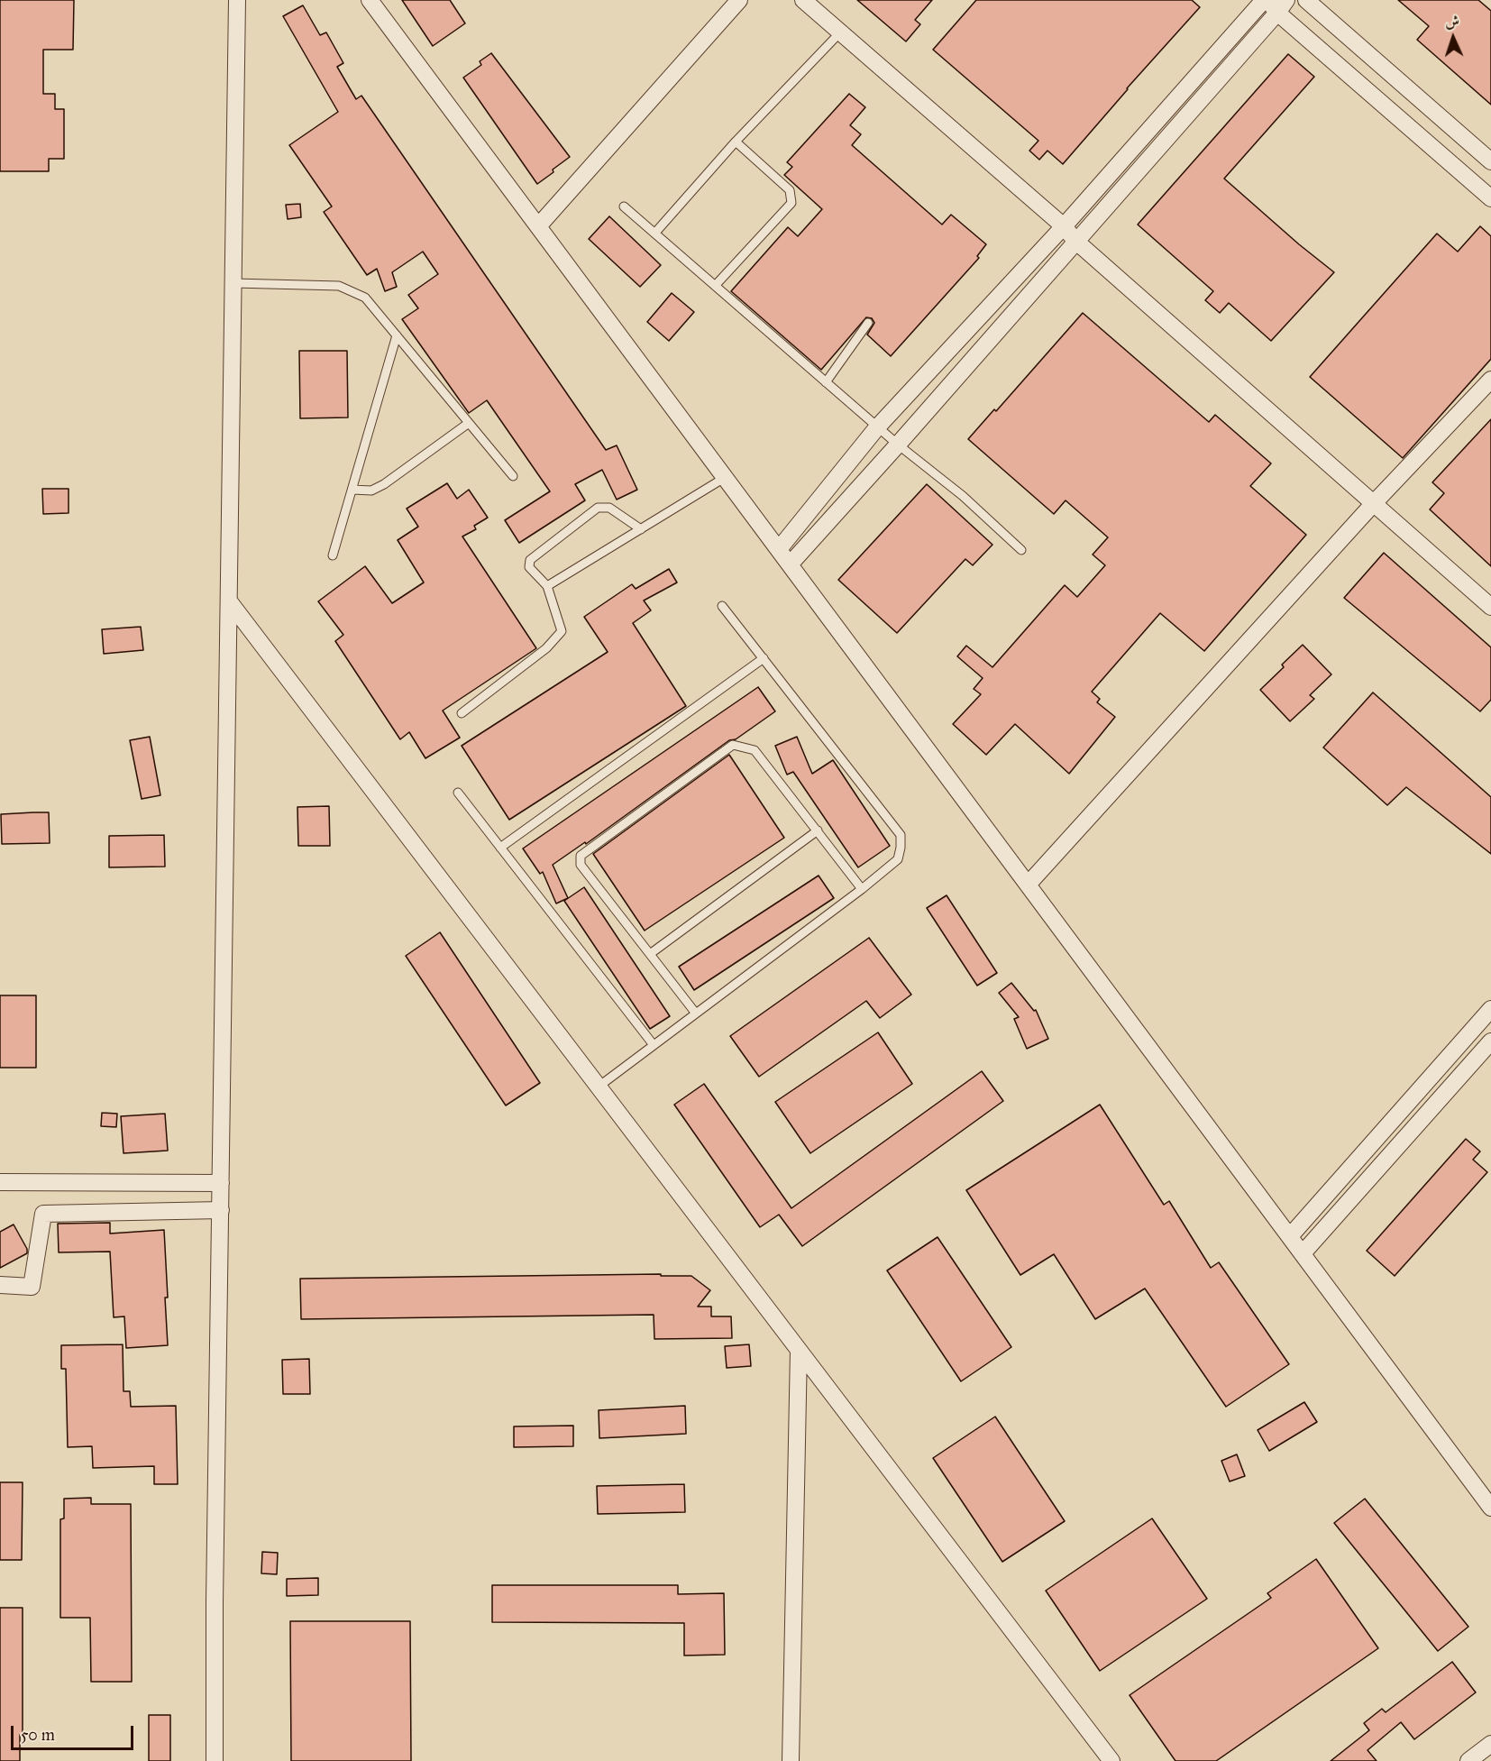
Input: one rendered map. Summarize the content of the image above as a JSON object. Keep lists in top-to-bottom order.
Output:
{
  "scale_bar": "50 m",
  "north": "top"
}
